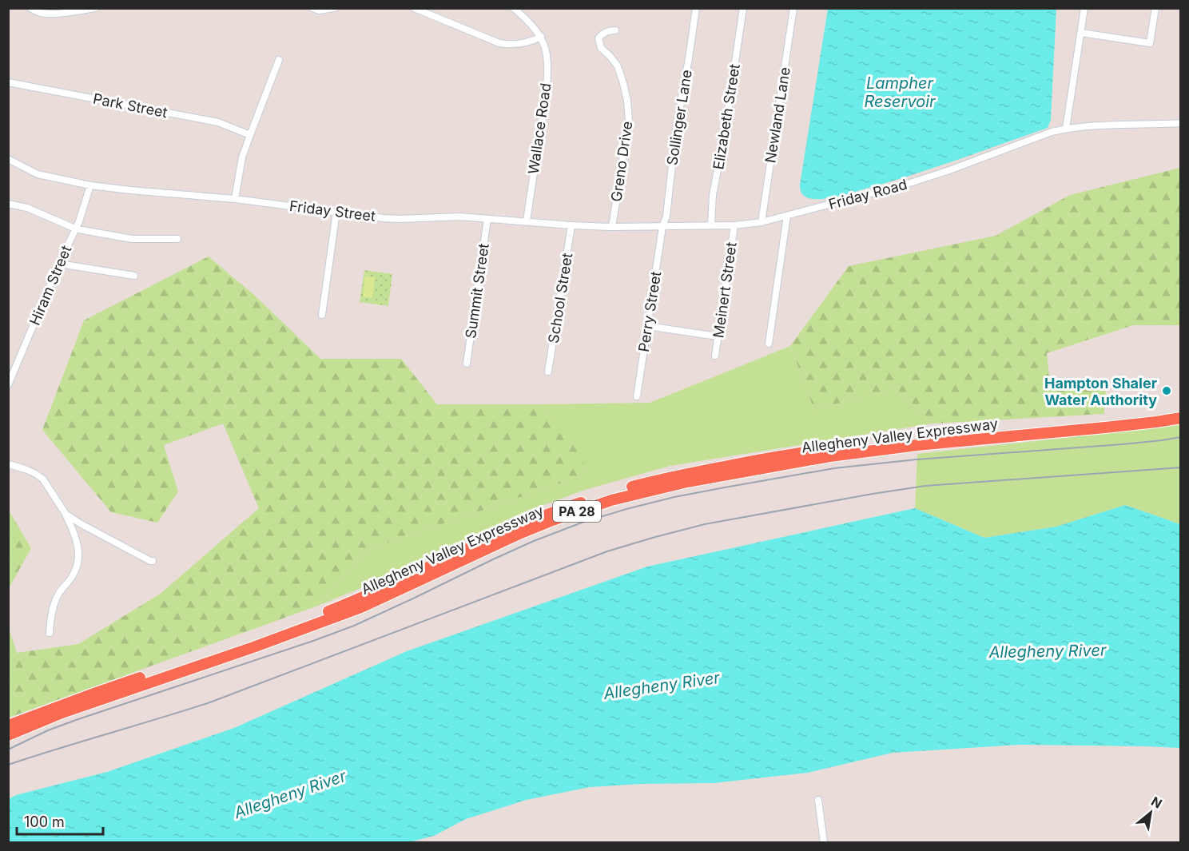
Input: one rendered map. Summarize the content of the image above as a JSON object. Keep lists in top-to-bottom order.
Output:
{
  "streets": {
    "highway": ["Allegheny Valley Expressway", "PA 28"],
    "street": [
      "Park Street",
      "Newland Lane",
      "Elizabeth Street",
      "Sollinger Lane",
      "Wallace Road",
      "Greno Drive",
      "Friday Road",
      "Friday Street",
      "Hiram Street",
      "Meinert Street",
      "Summit Street",
      "School Street",
      "Perry Street"
    ]
  },
  "crossings": [
    ["Newland Lane", "Friday Road"],
    ["Elizabeth Street", "Friday Road"],
    ["Sollinger Lane", "Friday Road"],
    ["Sollinger Lane", "Friday Street"],
    ["Sollinger Lane", "Perry Street"],
    ["Wallace Road", "Friday Street"],
    ["Greno Drive", "Friday Street"],
    ["Friday Road", "Friday Street"],
    ["Friday Road", "Meinert Street"],
    ["Friday Road", "Perry Street"],
    ["Friday Street", "Hiram Street"],
    ["Friday Street", "Summit Street"],
    ["Friday Street", "School Street"],
    ["Friday Street", "Perry Street"]
  ],
  "water": ["Lampher Reservoir", "Allegheny River"],
  "places": ["Hampton Shaler Water Authority"],
  "scale_bar": "100 m",
  "north": "top right"
}
